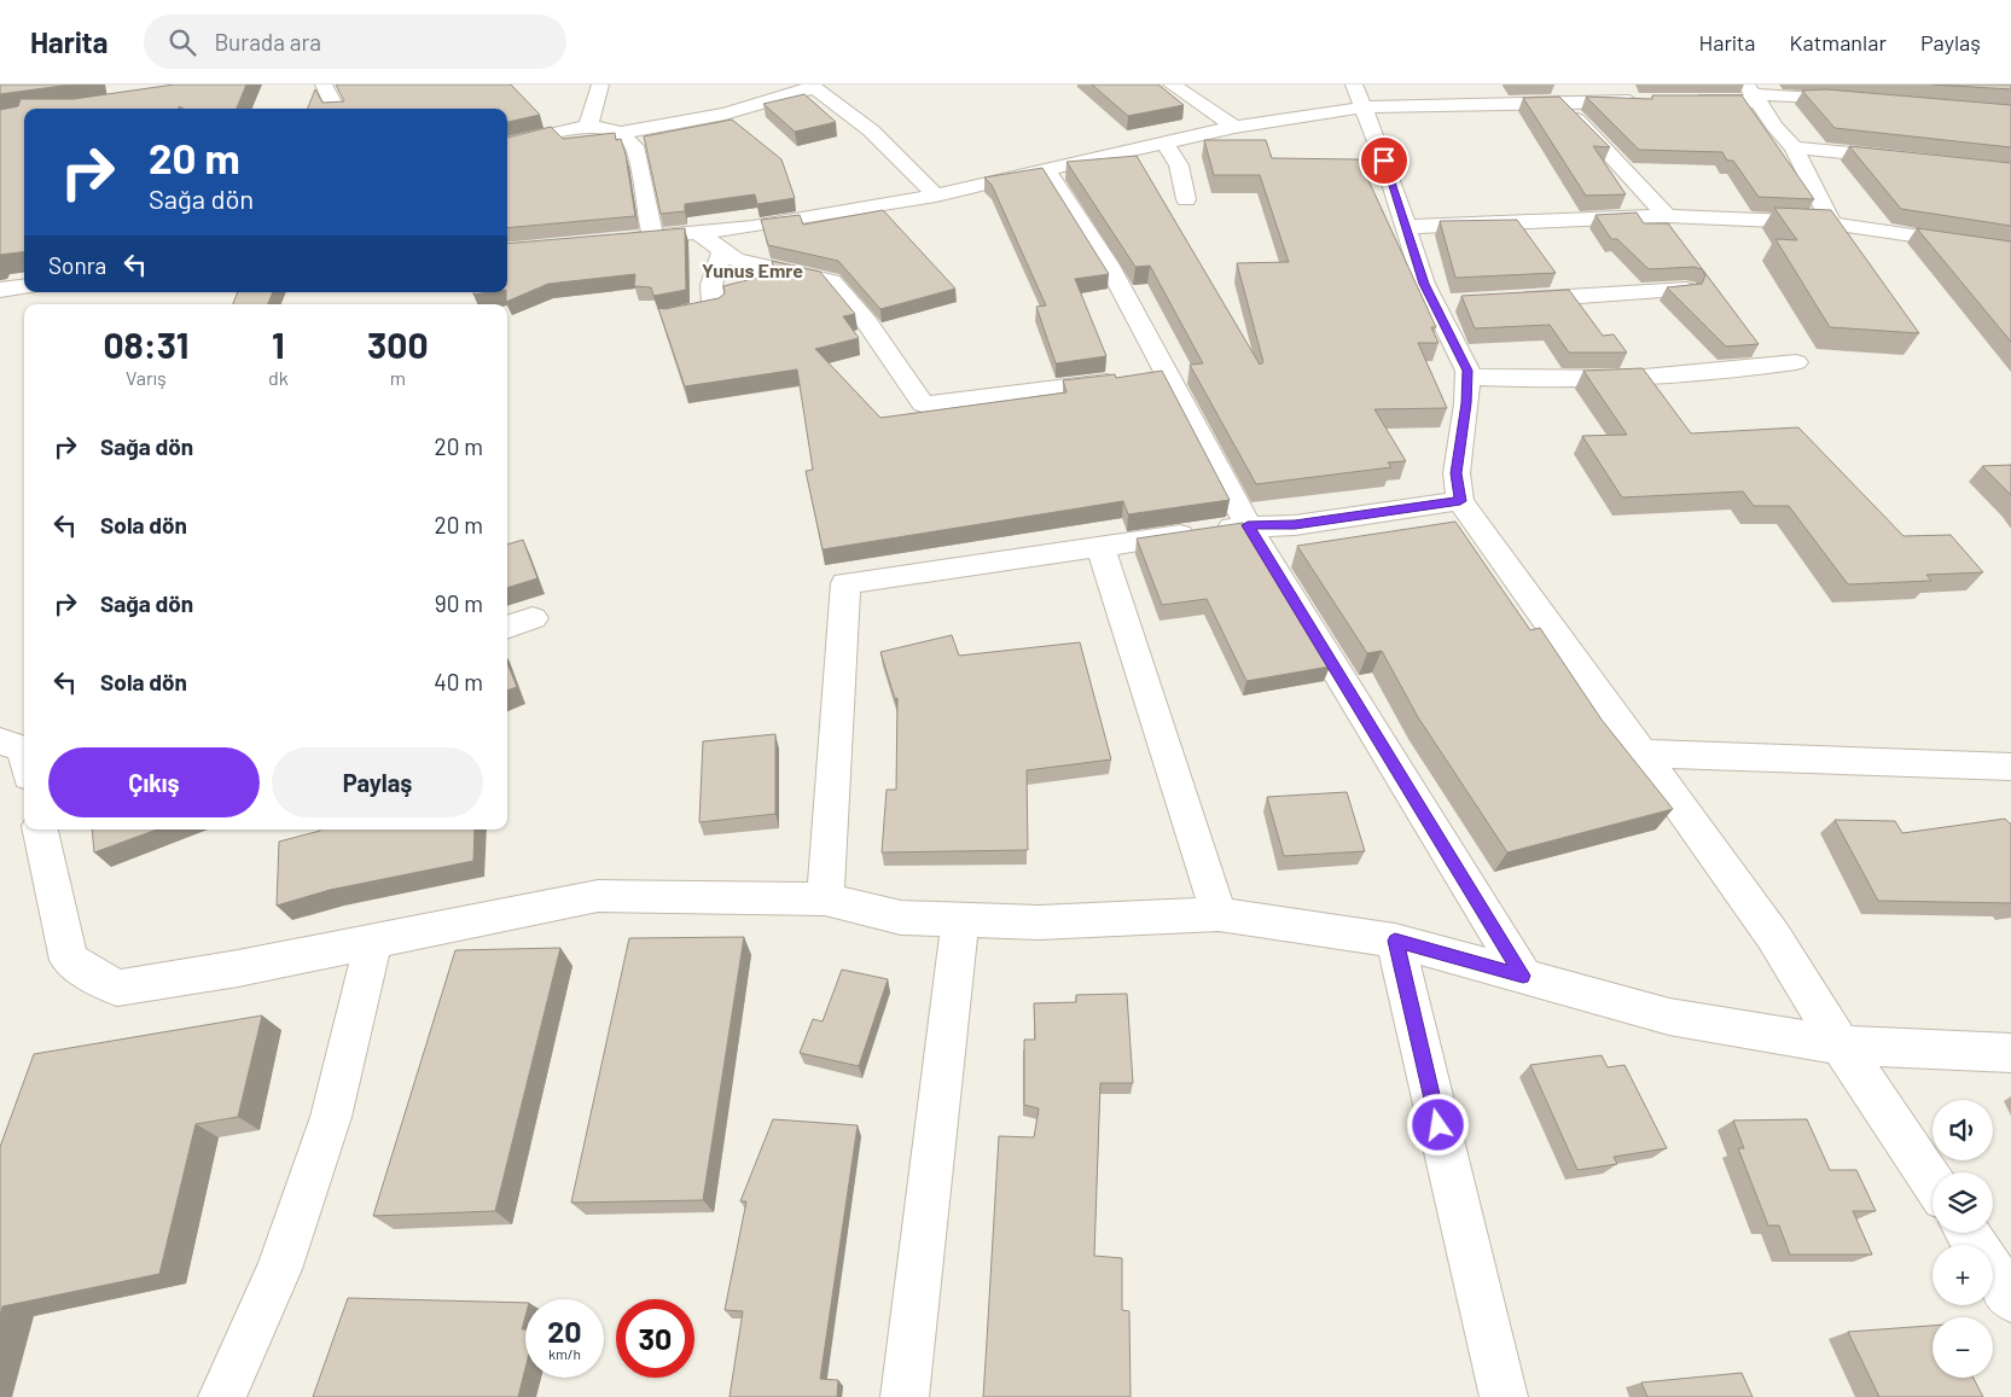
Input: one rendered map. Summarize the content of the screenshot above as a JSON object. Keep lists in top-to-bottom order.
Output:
{
  "districts": ["Yunus Emre"],
  "page": {
    "header": "Harita",
    "search": "Burada ara",
    "nav": ["Harita", "Katmanlar", "Paylaş"],
    "turn": ["20 m", "Sağa dön"],
    "then": "Sonra",
    "eta": [
      "08:31",
      "Varış",
      "1",
      "dk",
      "300",
      "m"
    ],
    "list": [
      {
        "name": "Sağa dön",
        "value": "20 m"
      },
      {
        "name": "Sola dön",
        "value": "20 m"
      },
      {
        "name": "Sağa dön",
        "value": "90 m"
      },
      {
        "name": "Sola dön",
        "value": "40 m"
      }
    ],
    "buttons": ["Çıkış", "Paylaş"],
    "map_buttons": ["+", "−"],
    "speed": "20 km/h",
    "limit": "30"
  }
}
